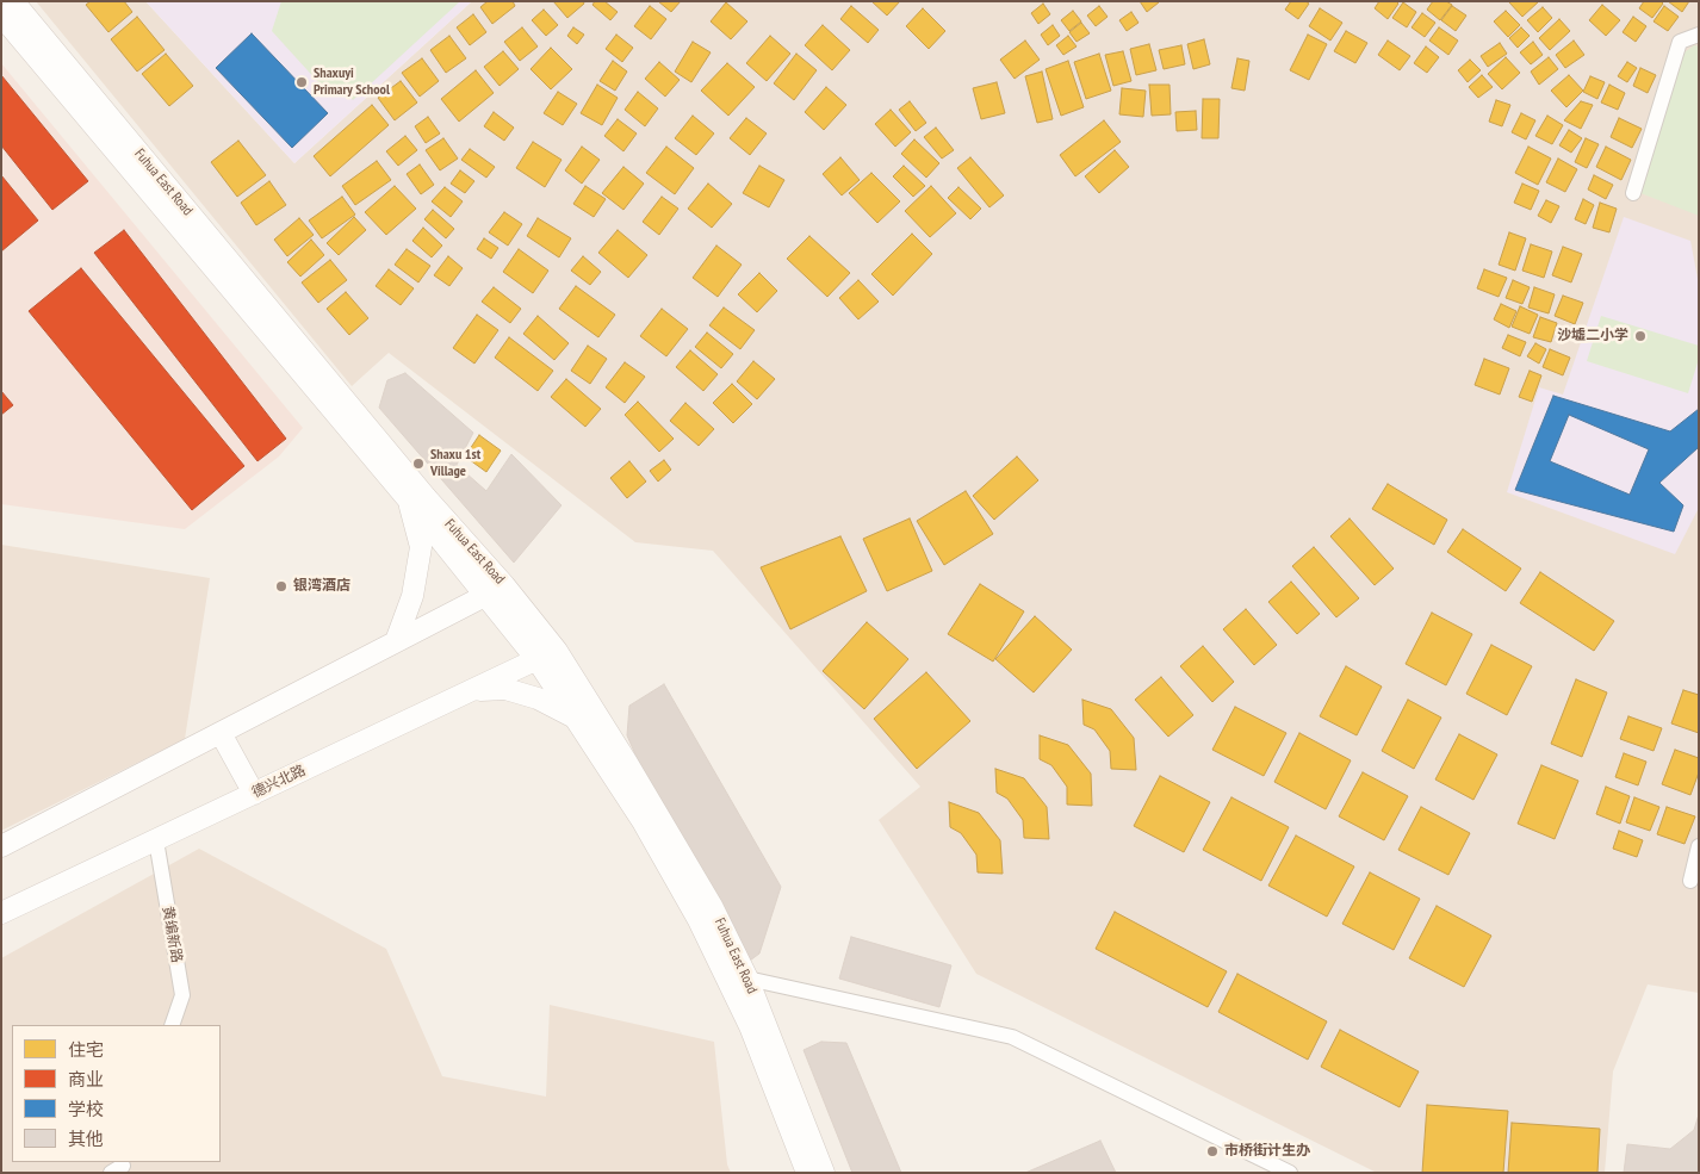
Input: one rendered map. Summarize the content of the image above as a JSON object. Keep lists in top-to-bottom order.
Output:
{
  "streets": {
    "main road": ["Fuhua East Road", "德兴北路"],
    "street": ["黄编新路"]
  },
  "crossings": [
    ["Fuhua East Road", "德兴北路"],
    ["德兴北路", "黄编新路"]
  ],
  "places": [
    "Shaxuyi Primary School",
    "沙墟二小学",
    "Shaxu 1st Village",
    "银湾酒店",
    "市桥街计生办"
  ],
  "legend": [
    "住宅",
    "商业",
    "学校",
    "其他"
  ]
}
